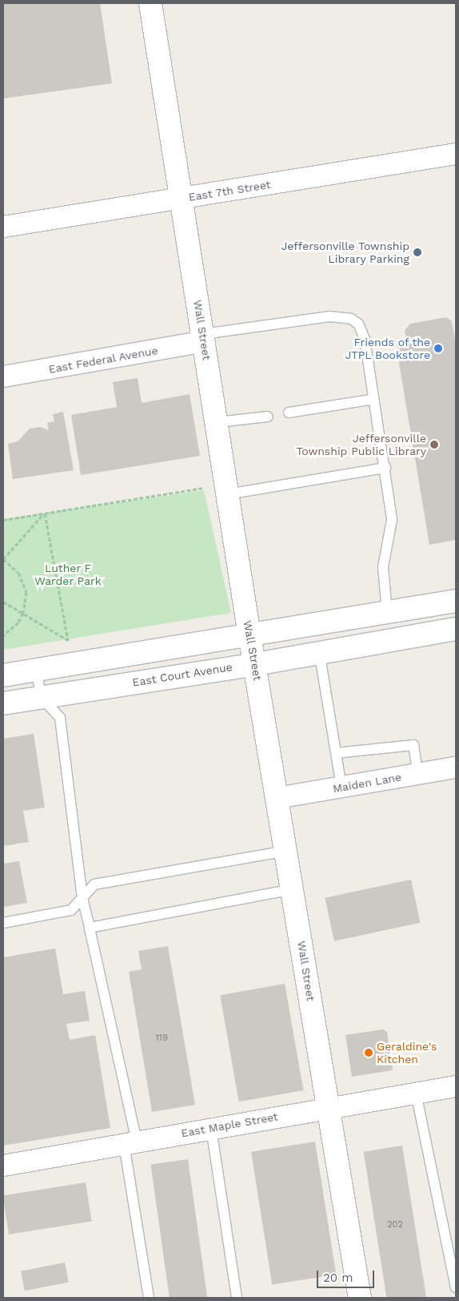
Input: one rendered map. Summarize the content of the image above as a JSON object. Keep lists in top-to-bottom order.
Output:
{
  "streets": {
    "street": [
      "East 7th Street",
      "Wall Street",
      "East Federal Avenue",
      "East Court Avenue",
      "Maiden Lane",
      "East Maple Street"
    ]
  },
  "crossings": [
    ["East 7th Street", "Wall Street"],
    ["Wall Street", "East Federal Avenue"],
    ["Wall Street", "East Court Avenue"],
    ["Wall Street", "Maiden Lane"],
    ["Wall Street", "East Maple Street"]
  ],
  "parks": ["Luther F Warder Park"],
  "places": [
    "Jeffersonville Township Library Parking",
    "Friends of the JTPL Bookstore",
    "Jeffersonville Township Public Library",
    "Geraldine's Kitchen"
  ],
  "house_numbers": ["119", "202"],
  "scale_bar": "20 m"
}
